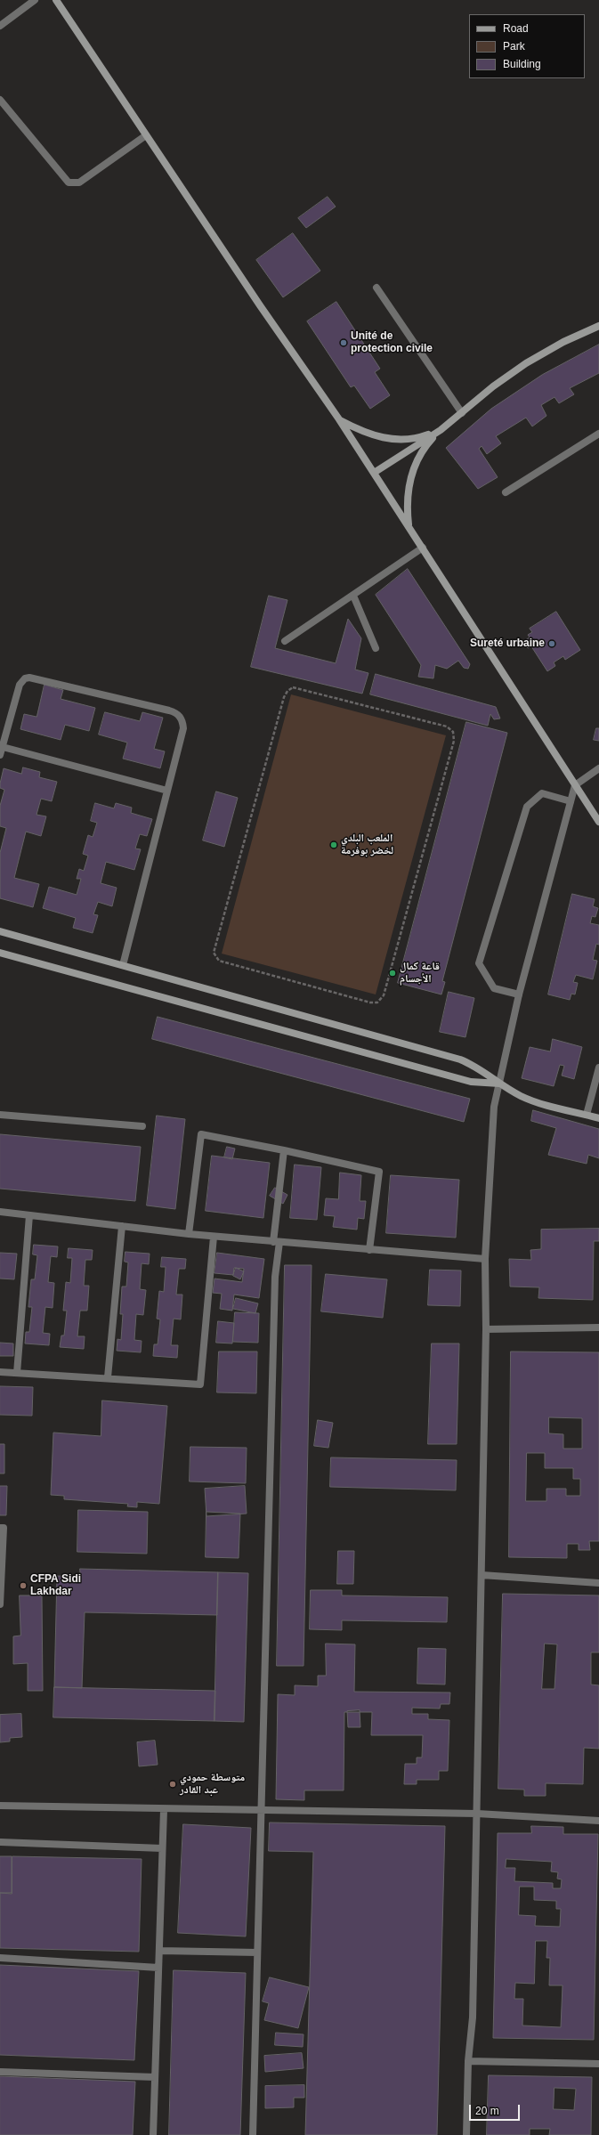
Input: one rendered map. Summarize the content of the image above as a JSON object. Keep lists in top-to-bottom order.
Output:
{
  "places": [
    "Unité de protection civile",
    "Sureté urbaine",
    "الملعب البلدي لخضر بوفرمة",
    "قاعة كمال الأجسام",
    "CFPA Sidi Lakhdar",
    "متوسطة حمودي عبد القادر"
  ],
  "legend": ["Road", "Park", "Building"],
  "scale_bar": "20 m"
}
